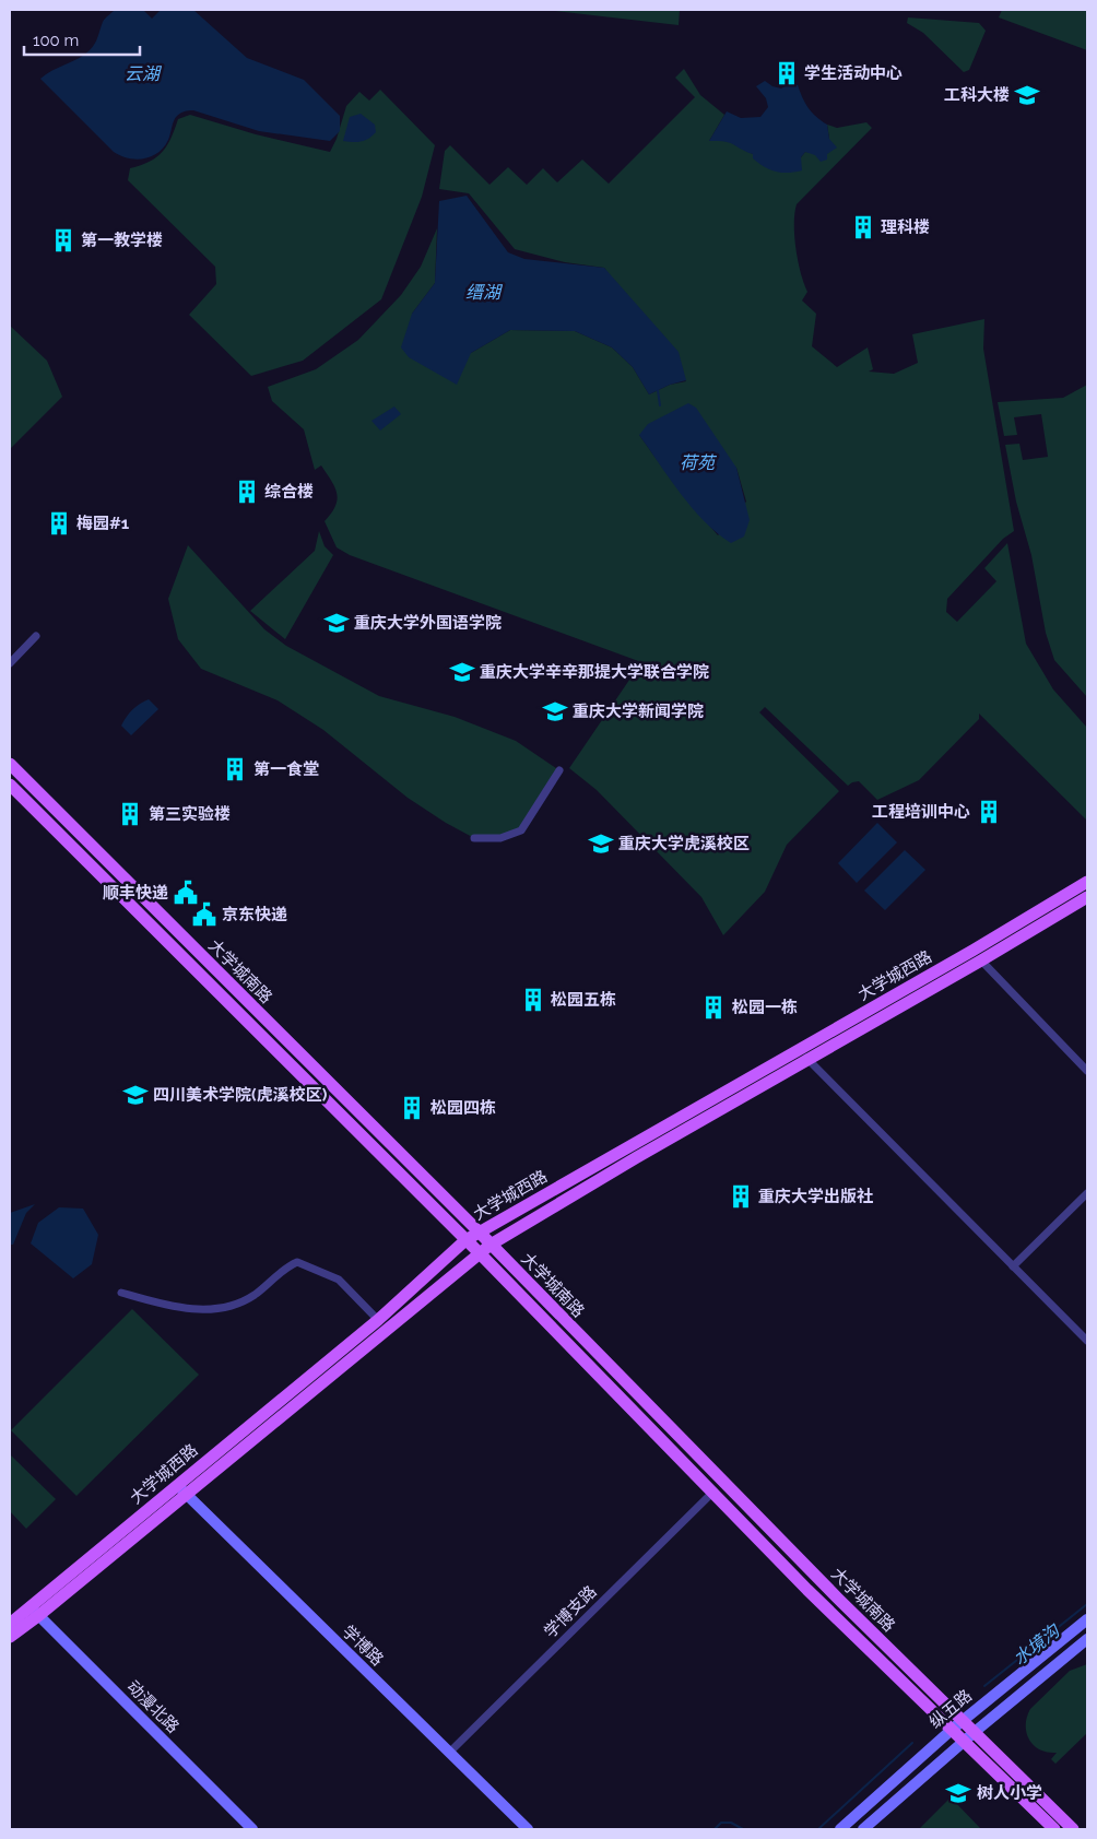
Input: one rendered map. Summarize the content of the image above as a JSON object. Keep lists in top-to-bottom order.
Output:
{
  "streets": {
    "main road": ["大学城南路", "大学城西路"],
    "street": [
      "学博支路",
      "学博路",
      "动漫北路",
      "纵五路"
    ]
  },
  "crossings": [
    ["大学城南路", "大学城西路"],
    ["大学城南路", "学博支路"],
    ["大学城南路", "纵五路"],
    ["大学城西路", "学博路"],
    ["大学城西路", "动漫北路"],
    ["学博支路", "学博路"]
  ],
  "water": [
    "云湖",
    "缙湖",
    "荷苑",
    "水境沟"
  ],
  "places": {
    "building": [
      "学生活动中心",
      "理科楼",
      "第一教学楼",
      "综合楼",
      "梅园#1",
      "第一食堂",
      "工程培训中心",
      "第三实验楼",
      "松园五栋",
      "松园一栋",
      "松园四栋",
      "重庆大学出版社"
    ],
    "school or university": [
      "工科大楼",
      "重庆大学外国语学院",
      "重庆大学辛辛那提大学联合学院",
      "重庆大学新闻学院",
      "重庆大学虎溪校区",
      "四川美术学院(虎溪校区)",
      "树人小学"
    ],
    "public building": ["顺丰快递", "京东快递"]
  },
  "scale_bar": "100 m"
}
